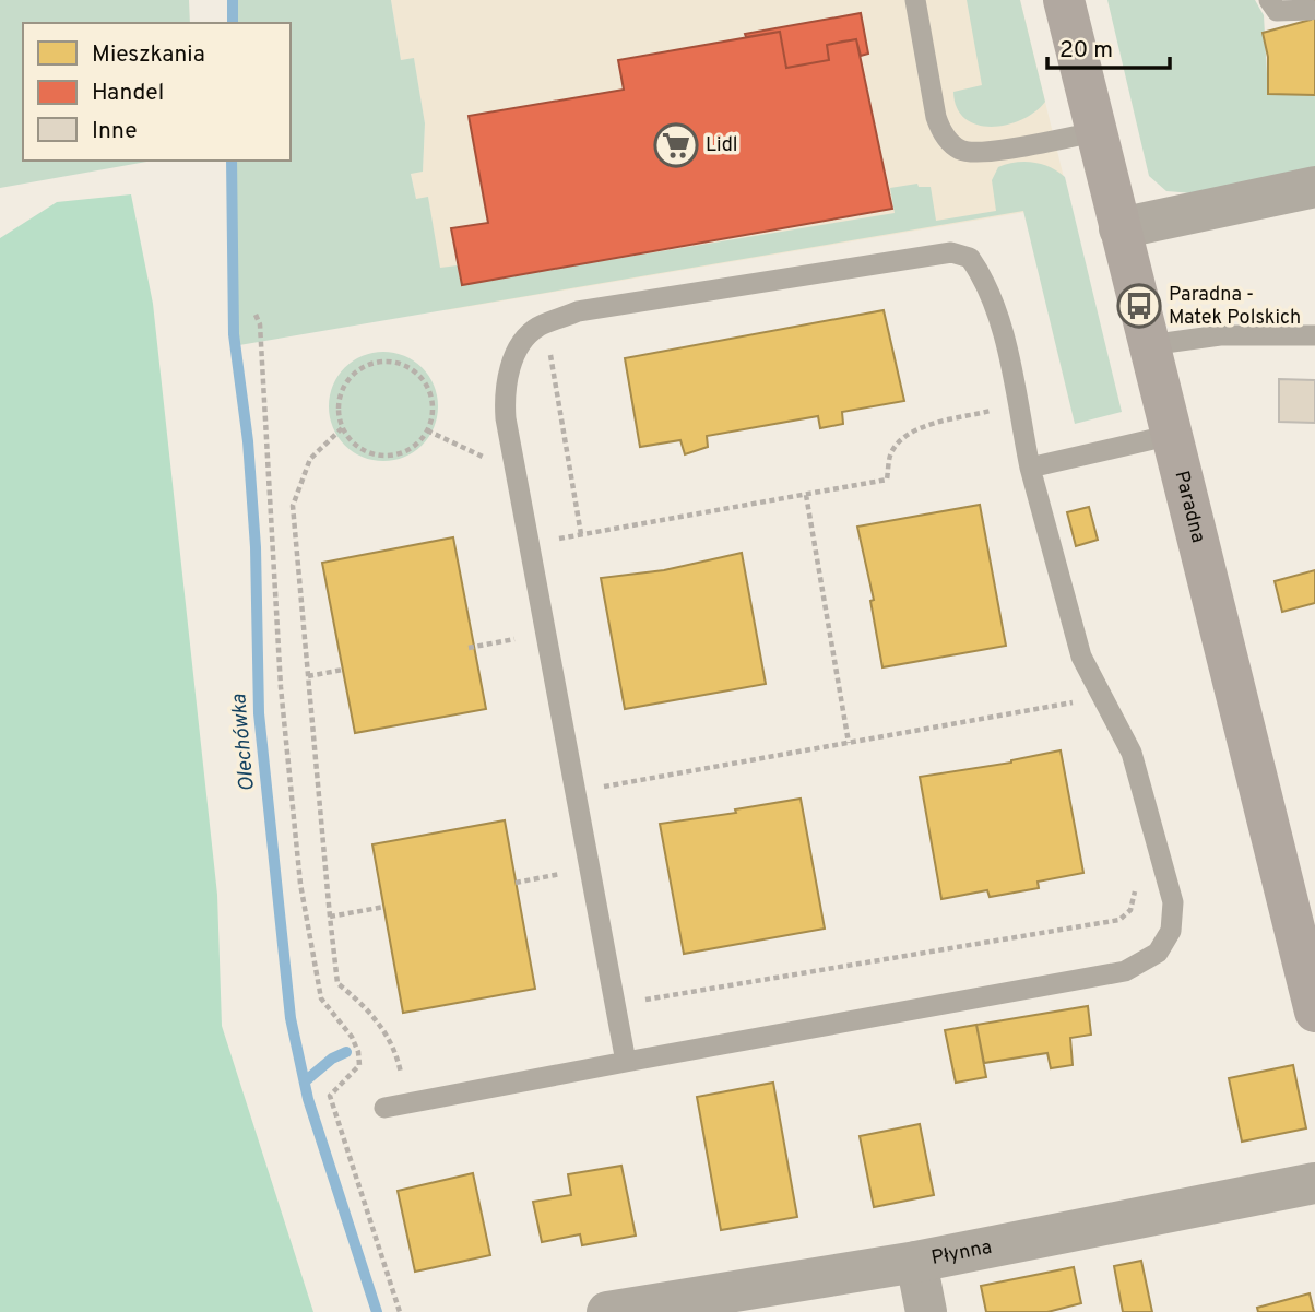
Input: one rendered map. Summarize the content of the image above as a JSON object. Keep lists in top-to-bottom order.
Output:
{
  "streets": {
    "street": ["Paradna", "Płynna"]
  },
  "water": ["Olechówka"],
  "places": {
    "supermarket": ["Lidl"],
    "bus stop": ["Paradna - Matek Polskich"]
  },
  "legend": ["Mieszkania", "Handel", "Inne"],
  "scale_bar": "20 m"
}
